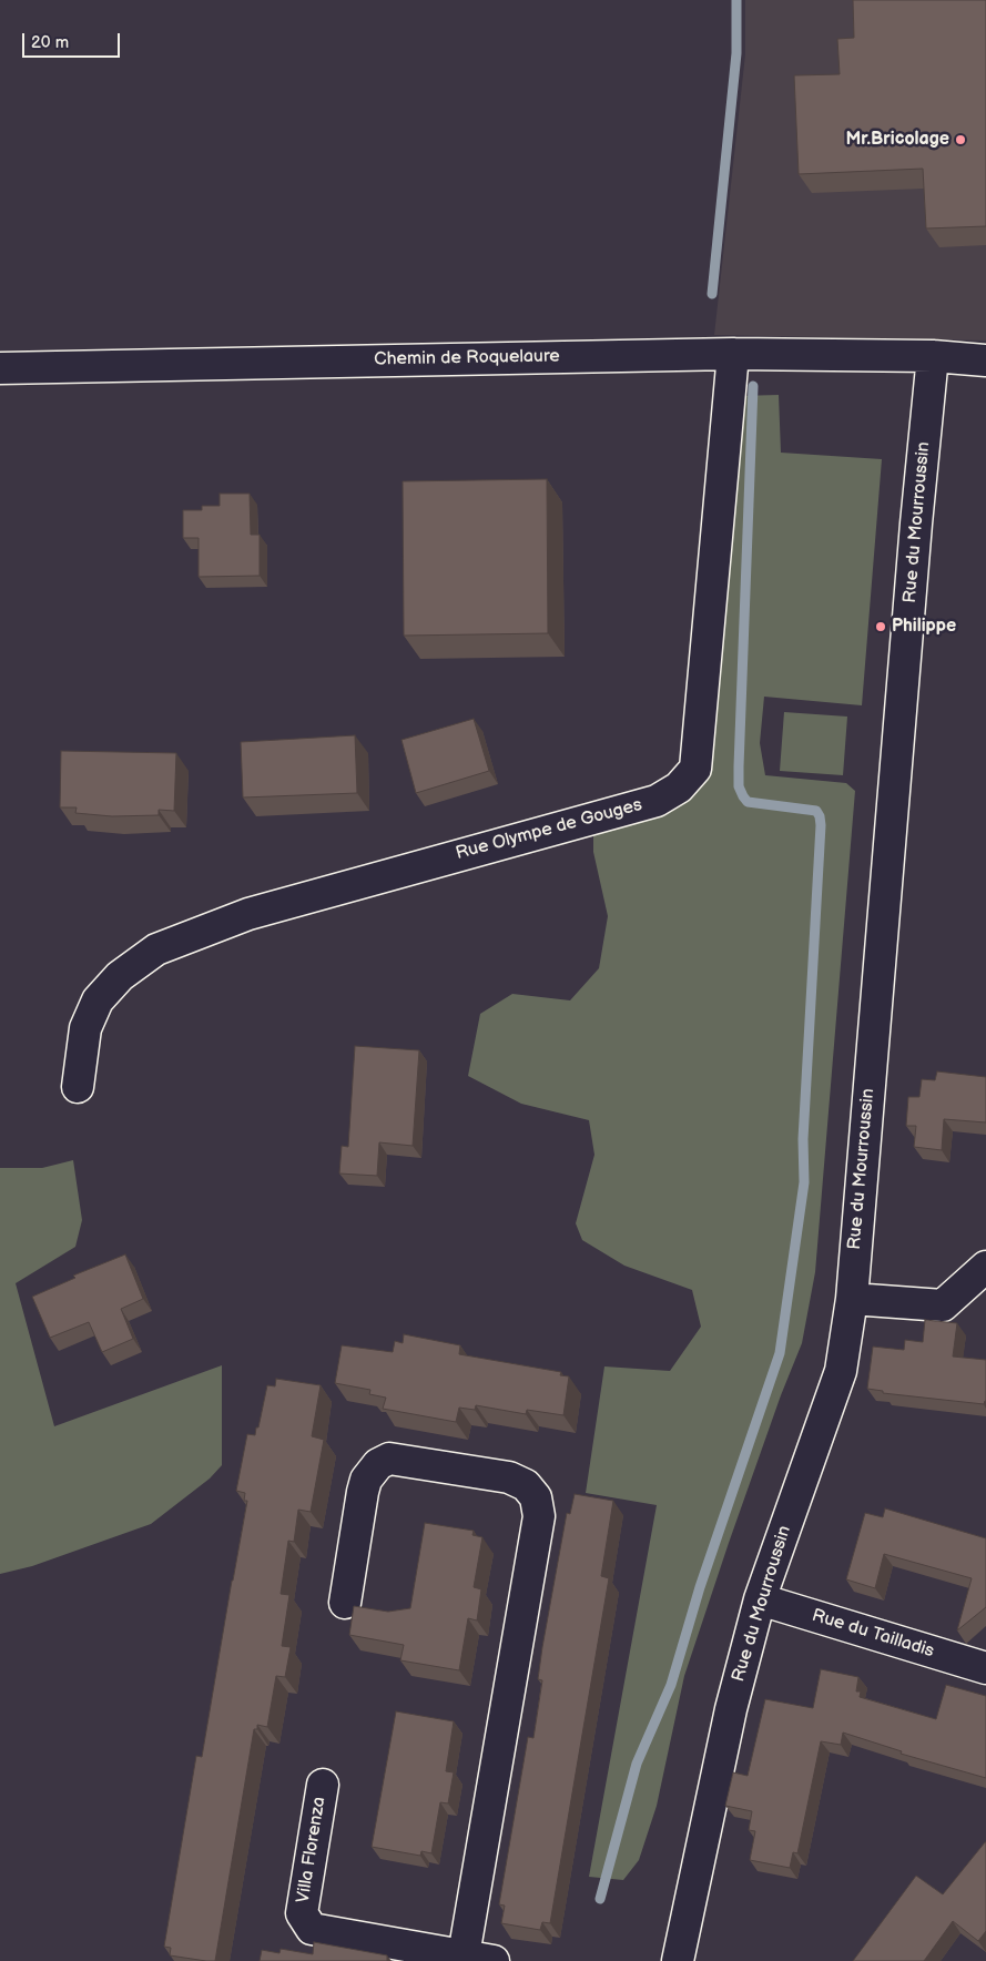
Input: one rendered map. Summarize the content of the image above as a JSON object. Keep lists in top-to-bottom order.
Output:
{
  "streets": {
    "street": [
      "Chemin de Roquelaure",
      "Rue du Mourroussin",
      "Rue Olympe de Gouges",
      "Rue du Tailladis",
      "Villa Florenza"
    ]
  },
  "crossings": [
    ["Chemin de Roquelaure", "Rue du Mourroussin"],
    ["Chemin de Roquelaure", "Rue Olympe de Gouges"],
    ["Rue du Mourroussin", "Rue du Tailladis"]
  ],
  "places": ["Mr.Bricolage", "Philippe"],
  "scale_bar": "20 m"
}
